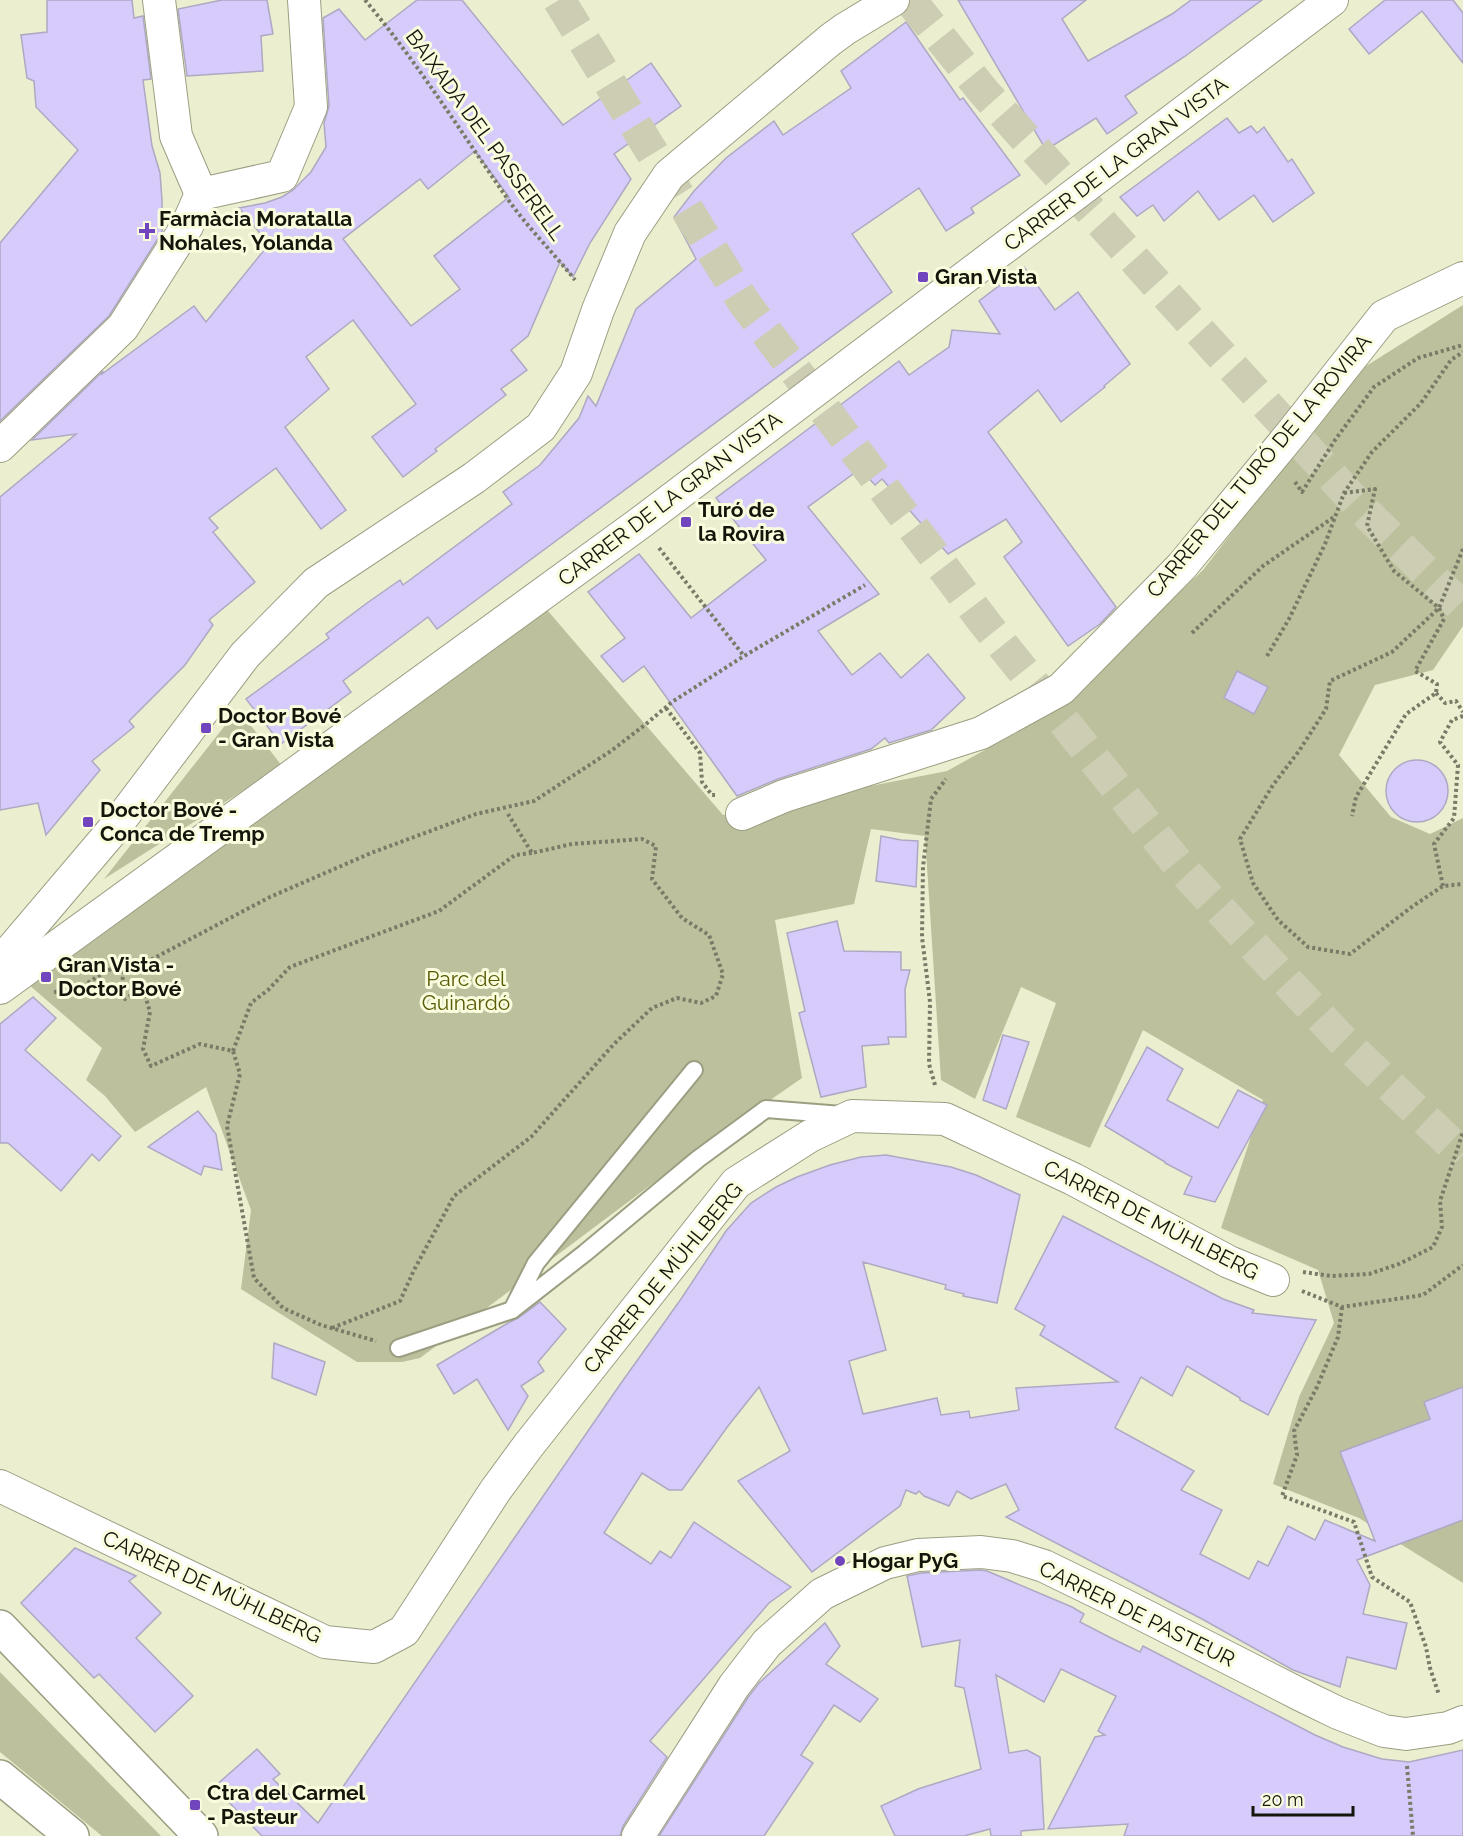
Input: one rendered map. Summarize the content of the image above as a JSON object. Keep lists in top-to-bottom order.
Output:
{
  "streets": {
    "street": [
      "CARRER DE LA GRAN VISTA",
      "CARRER DEL TURÓ DE LA ROVIRA",
      "CARRER DE MÜHLBERG",
      "CARRER DE PASTEUR"
    ],
    "path": ["BAIXADA DEL PASSERELL"]
  },
  "parks": ["Parc del Guinardó"],
  "places": {
    "health": ["Farmàcia Moratalla Nohales, Yolanda"],
    "transit": [
      "Gran Vista",
      "Turó de la Rovira",
      "Doctor Bové - Gran Vista",
      "Doctor Bové - Conca de Tremp",
      "Gran Vista - Doctor Bové",
      "Ctra del Carmel - Pasteur"
    ],
    "other": ["Hogar PyG"]
  },
  "scale_bar": "20 m"
}
